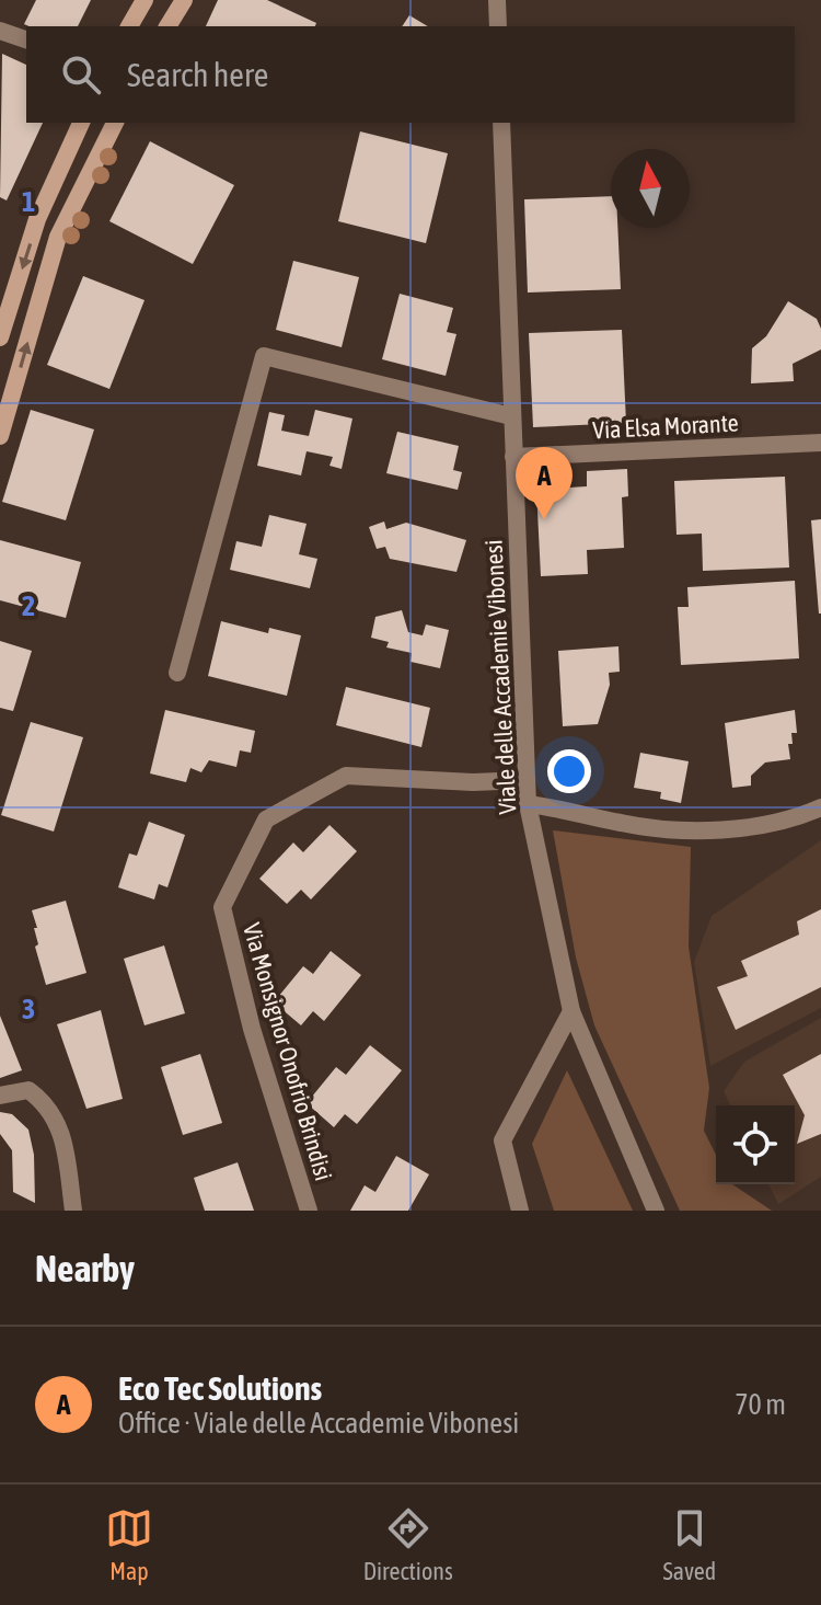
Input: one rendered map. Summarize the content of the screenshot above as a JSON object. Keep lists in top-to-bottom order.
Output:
{
  "streets": {
    "street": ["Via Elsa Morante", "Viale delle Accademie Vibonesi", "Via Monsignor Onofrio Brindisi"]
  },
  "crossings": [
    ["Via Elsa Morante", "Viale delle Accademie Vibonesi"],
    ["Viale delle Accademie Vibonesi", "Via Monsignor Onofrio Brindisi"]
  ],
  "north": "top",
  "page": {
    "search": "Search here",
    "pins": "A",
    "heading": "Nearby",
    "list": [
      {
        "mark": "A",
        "name": "Eco Tec Solutions",
        "note": "Office · Viale delle Accademie Vibonesi",
        "value": "70 m"
      }
    ],
    "nav": ["Map", "Directions", "Saved"]
  },
  "grid": {
    "rows": ["1", "2", "3"]
  }
}
